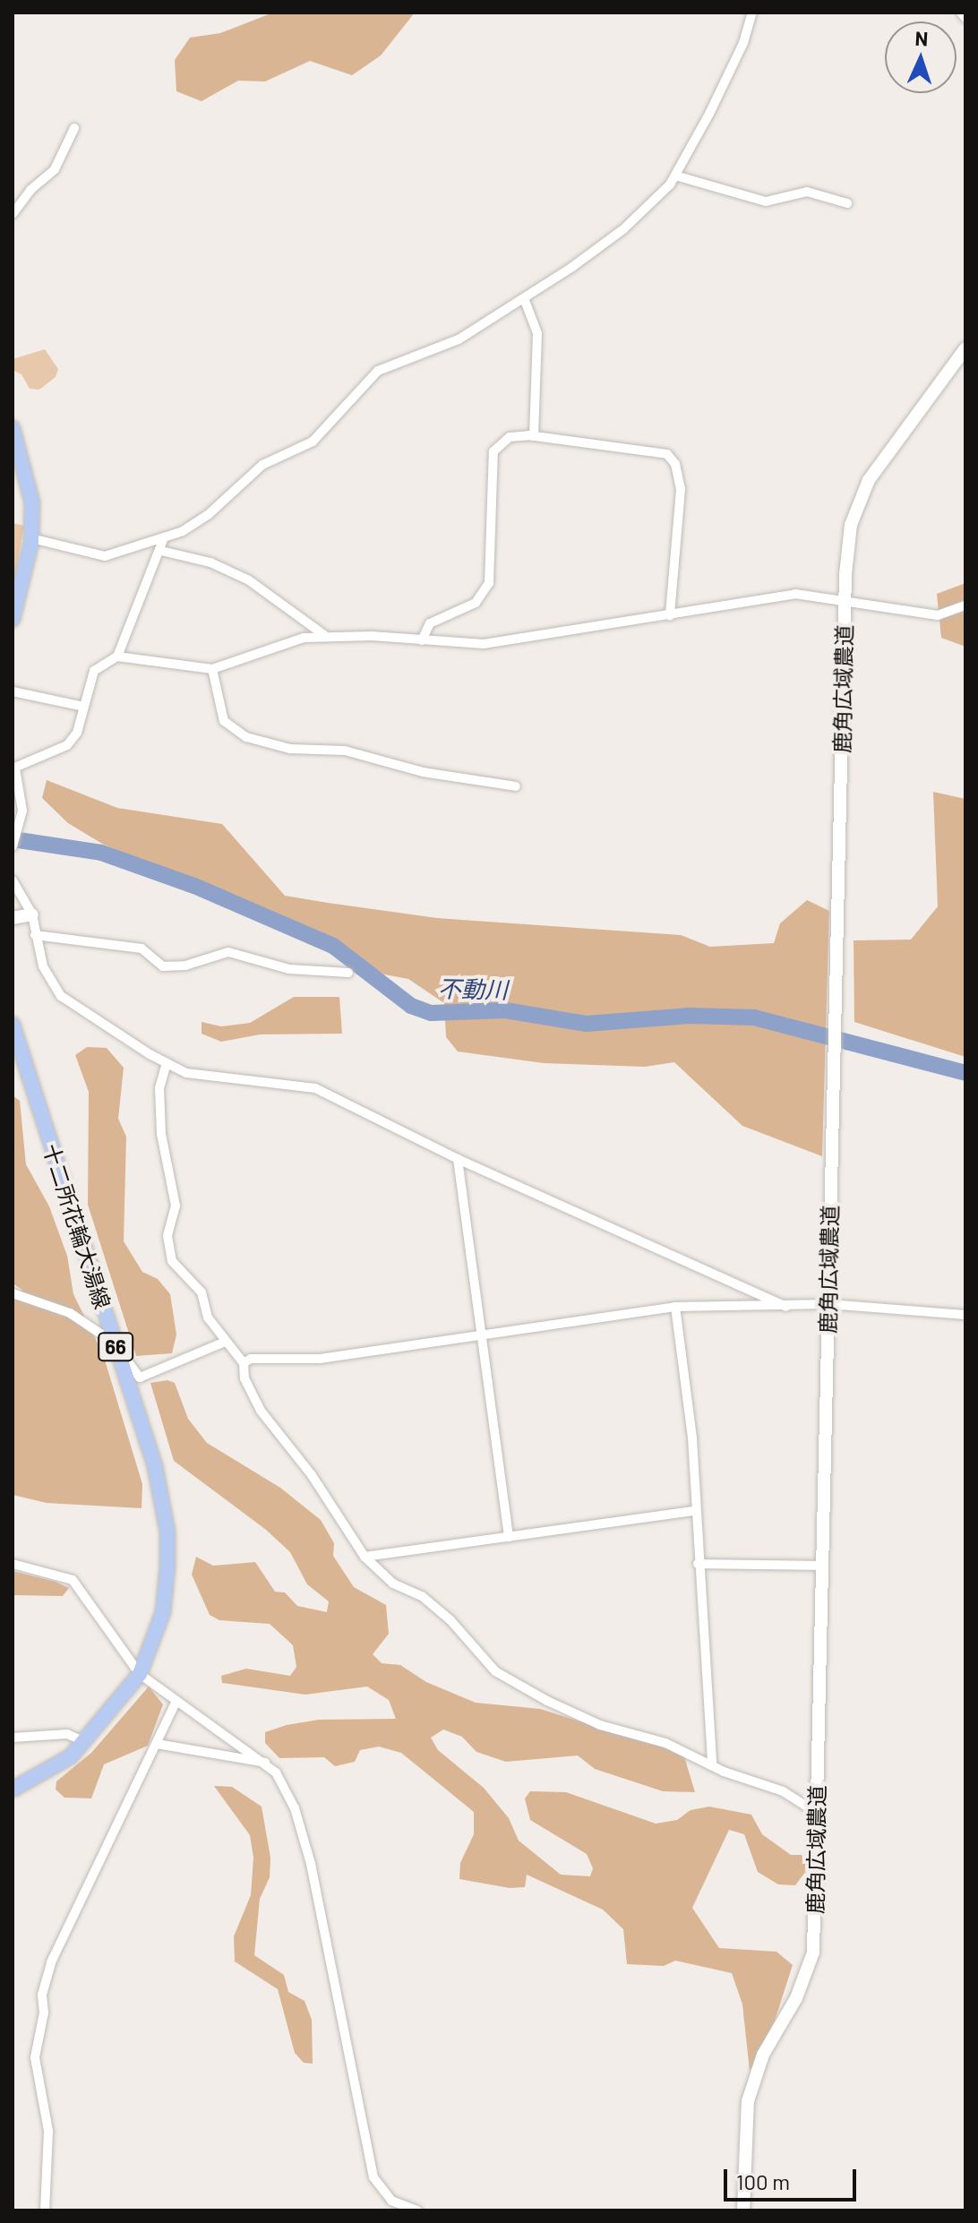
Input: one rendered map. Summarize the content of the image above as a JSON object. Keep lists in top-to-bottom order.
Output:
{
  "streets": {
    "main road": ["十二所花輪大湯線", "66"],
    "street": ["鹿角広域農道"]
  },
  "water": ["不動川"],
  "scale_bar": "100 m",
  "north": "top"
}
